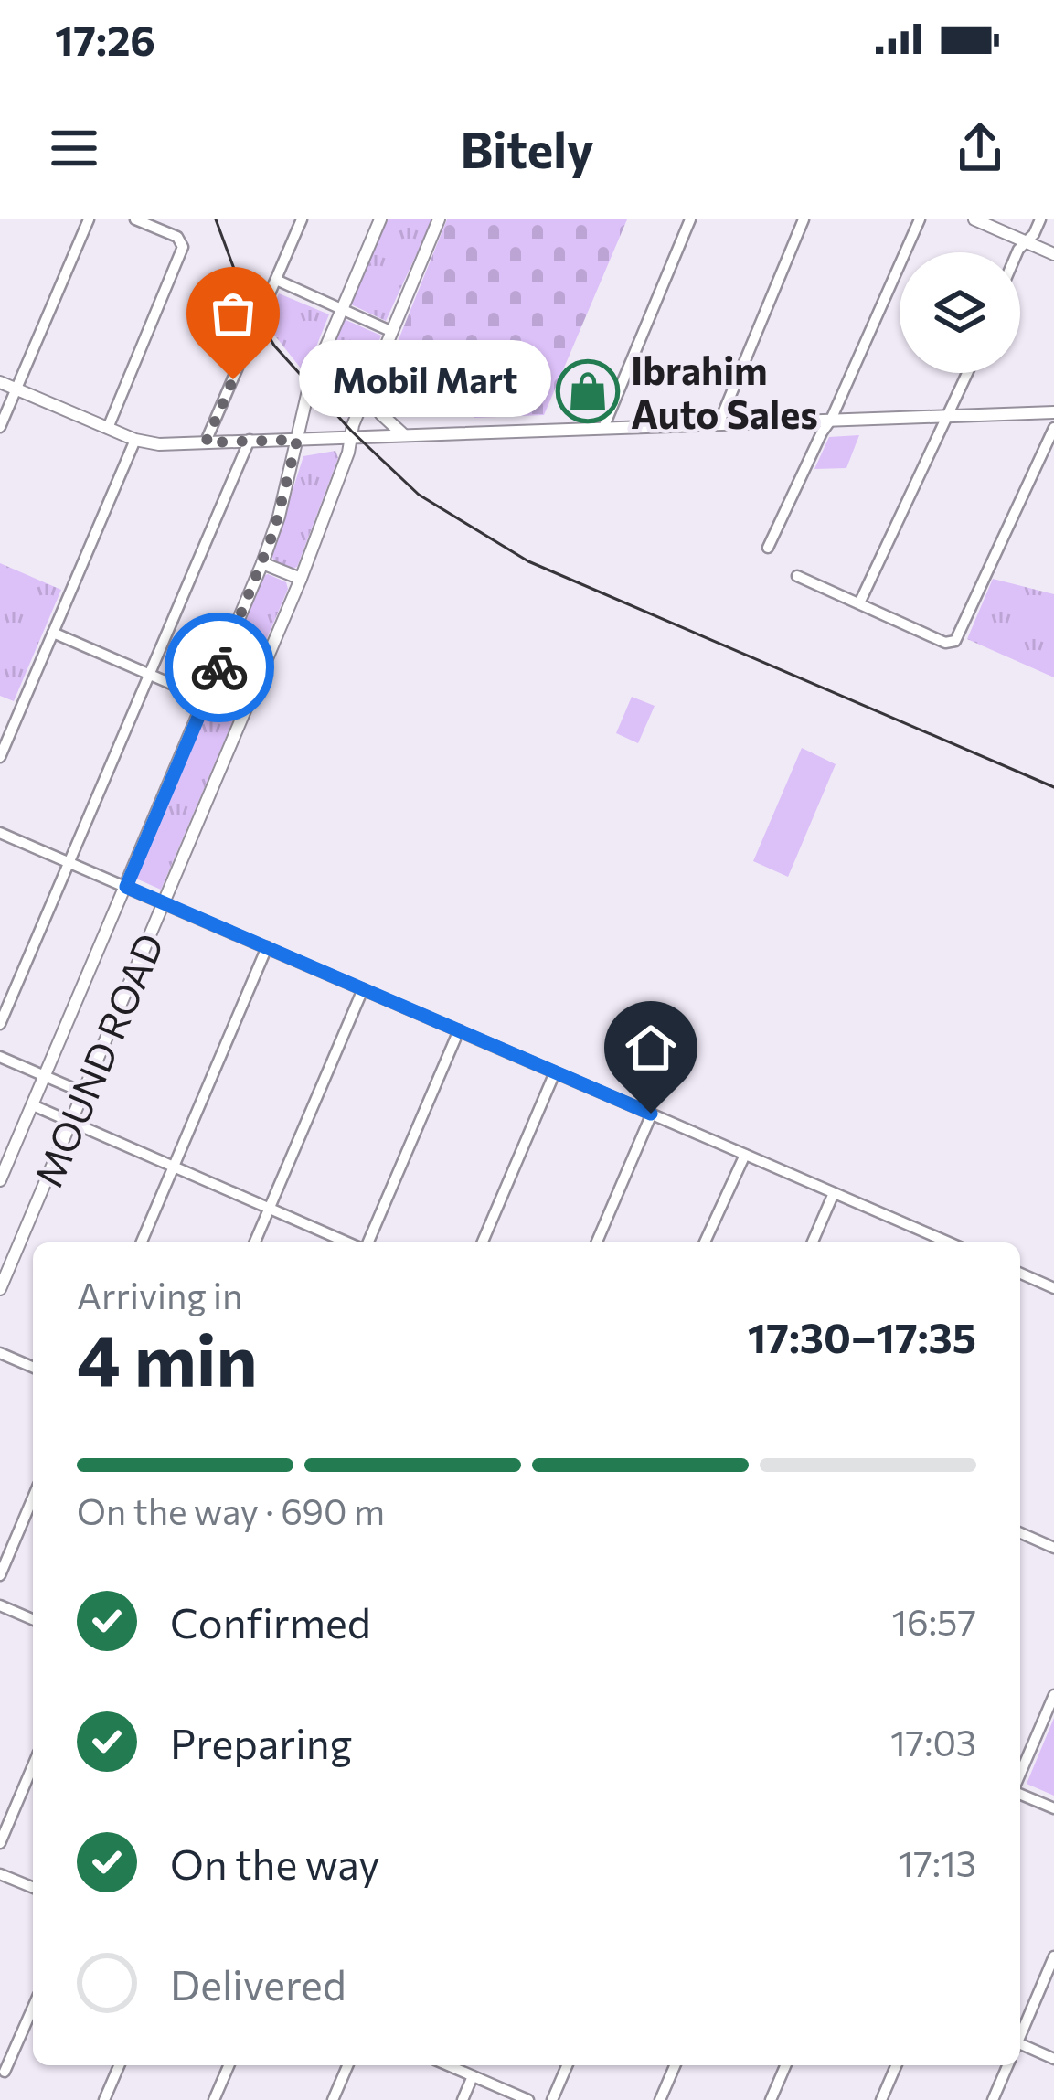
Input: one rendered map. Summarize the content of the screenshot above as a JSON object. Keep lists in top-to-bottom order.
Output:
{
  "streets": {
    "main road": ["MOUND ROAD"]
  },
  "places": {
    "other": ["Mobil Mart"],
    "shop": ["Ibrahim Auto Sales"]
  },
  "page": {
    "status": "17:26",
    "header": "Bitely",
    "bubble": "Mobil Mart",
    "heading": ["4 min", "Arriving in", "17:30–17:35"],
    "bar": "On the way · 690 m",
    "list": [
      ["Confirmed", "16:57"],
      ["Preparing", "17:03"],
      ["On the way", "17:13"],
      "Delivered"
    ]
  }
}
